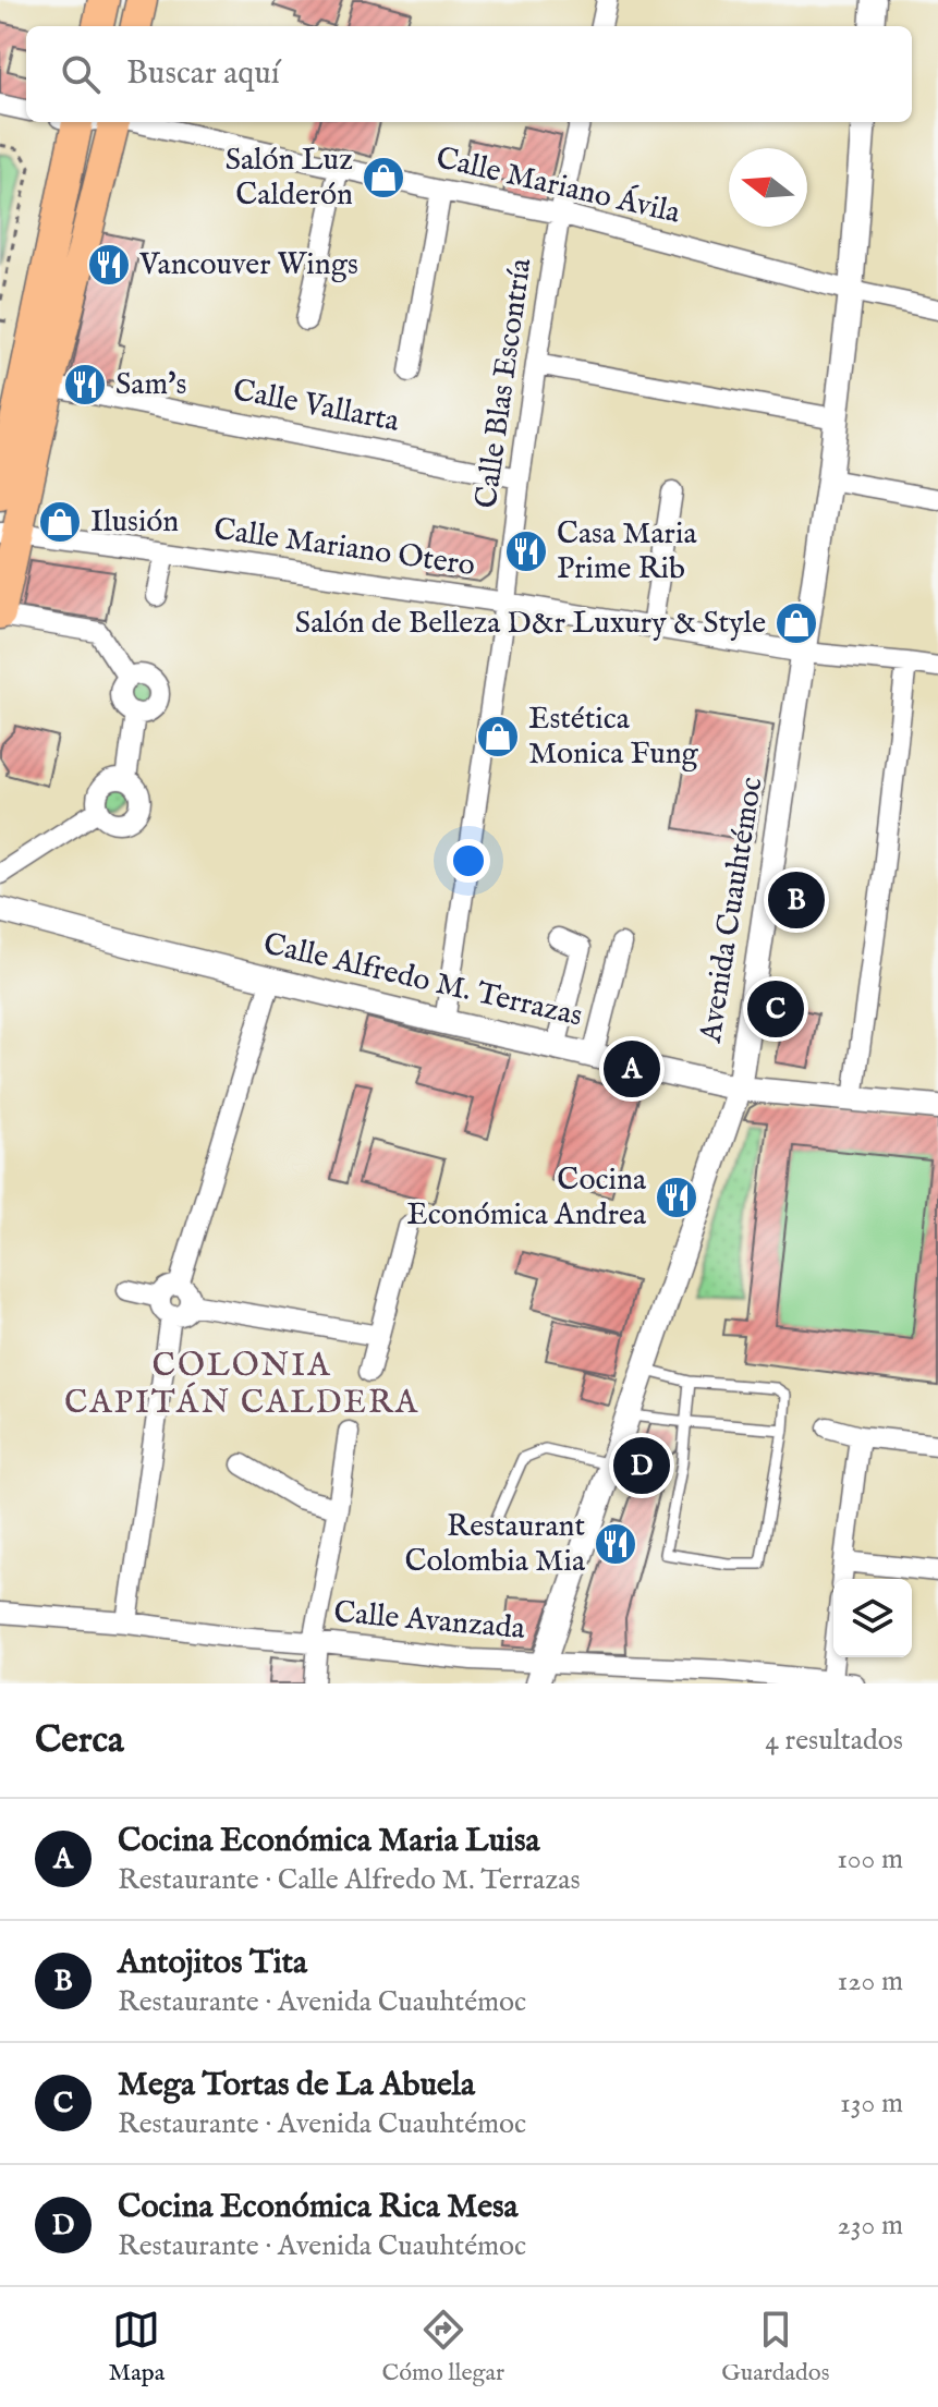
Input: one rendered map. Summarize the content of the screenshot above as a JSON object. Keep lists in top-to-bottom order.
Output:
{
  "streets": {
    "street": [
      "Calle Mariano Ávila",
      "Calle Blas Escontría",
      "Calle Vallarta",
      "Calle Mariano Otero",
      "Avenida Cuauhtémoc",
      "Calle Alfredo M. Terrazas",
      "Calle Avanzada"
    ]
  },
  "crossings": [
    ["Calle Mariano Ávila", "Calle Blas Escontría"],
    ["Calle Mariano Ávila", "Avenida Cuauhtémoc"],
    ["Calle Blas Escontría", "Calle Vallarta"],
    ["Calle Blas Escontría", "Calle Mariano Otero"],
    ["Calle Blas Escontría", "Calle Alfredo M. Terrazas"],
    ["Calle Mariano Otero", "Avenida Cuauhtémoc"],
    ["Avenida Cuauhtémoc", "Calle Alfredo M. Terrazas"],
    ["Avenida Cuauhtémoc", "Calle Avanzada"]
  ],
  "districts": ["COLONIA CAPITÁN CALDERA"],
  "places": {
    "shop": [
      "Salón Luz Calderón",
      "Ilusión",
      "Salón de Belleza D&r Luxury & Style",
      "Estética Monica Fung"
    ],
    "restaurant": [
      "Vancouver Wings",
      "Sam's",
      "Casa Maria Prime Rib",
      "Cocina Económica Andrea",
      "Restaurant Colombia Mia"
    ]
  },
  "north": "left",
  "page": {
    "search": "Buscar aquí",
    "pins": [
      "B",
      "C",
      "A",
      "D"
    ],
    "heading": ["Cerca", "4 resultados"],
    "list": [
      {
        "mark": "A",
        "name": "Cocina Económica Maria Luisa",
        "note": "Restaurante · Calle Alfredo M. Terrazas",
        "value": "100 m"
      },
      {
        "mark": "B",
        "name": "Antojitos Tita",
        "note": "Restaurante · Avenida Cuauhtémoc",
        "value": "120 m"
      },
      {
        "mark": "C",
        "name": "Mega Tortas de La Abuela",
        "note": "Restaurante · Avenida Cuauhtémoc",
        "value": "130 m"
      },
      {
        "mark": "D",
        "name": "Cocina Económica Rica Mesa",
        "note": "Restaurante · Avenida Cuauhtémoc",
        "value": "230 m"
      }
    ],
    "nav": ["Mapa", "Cómo llegar", "Guardados"]
  }
}
